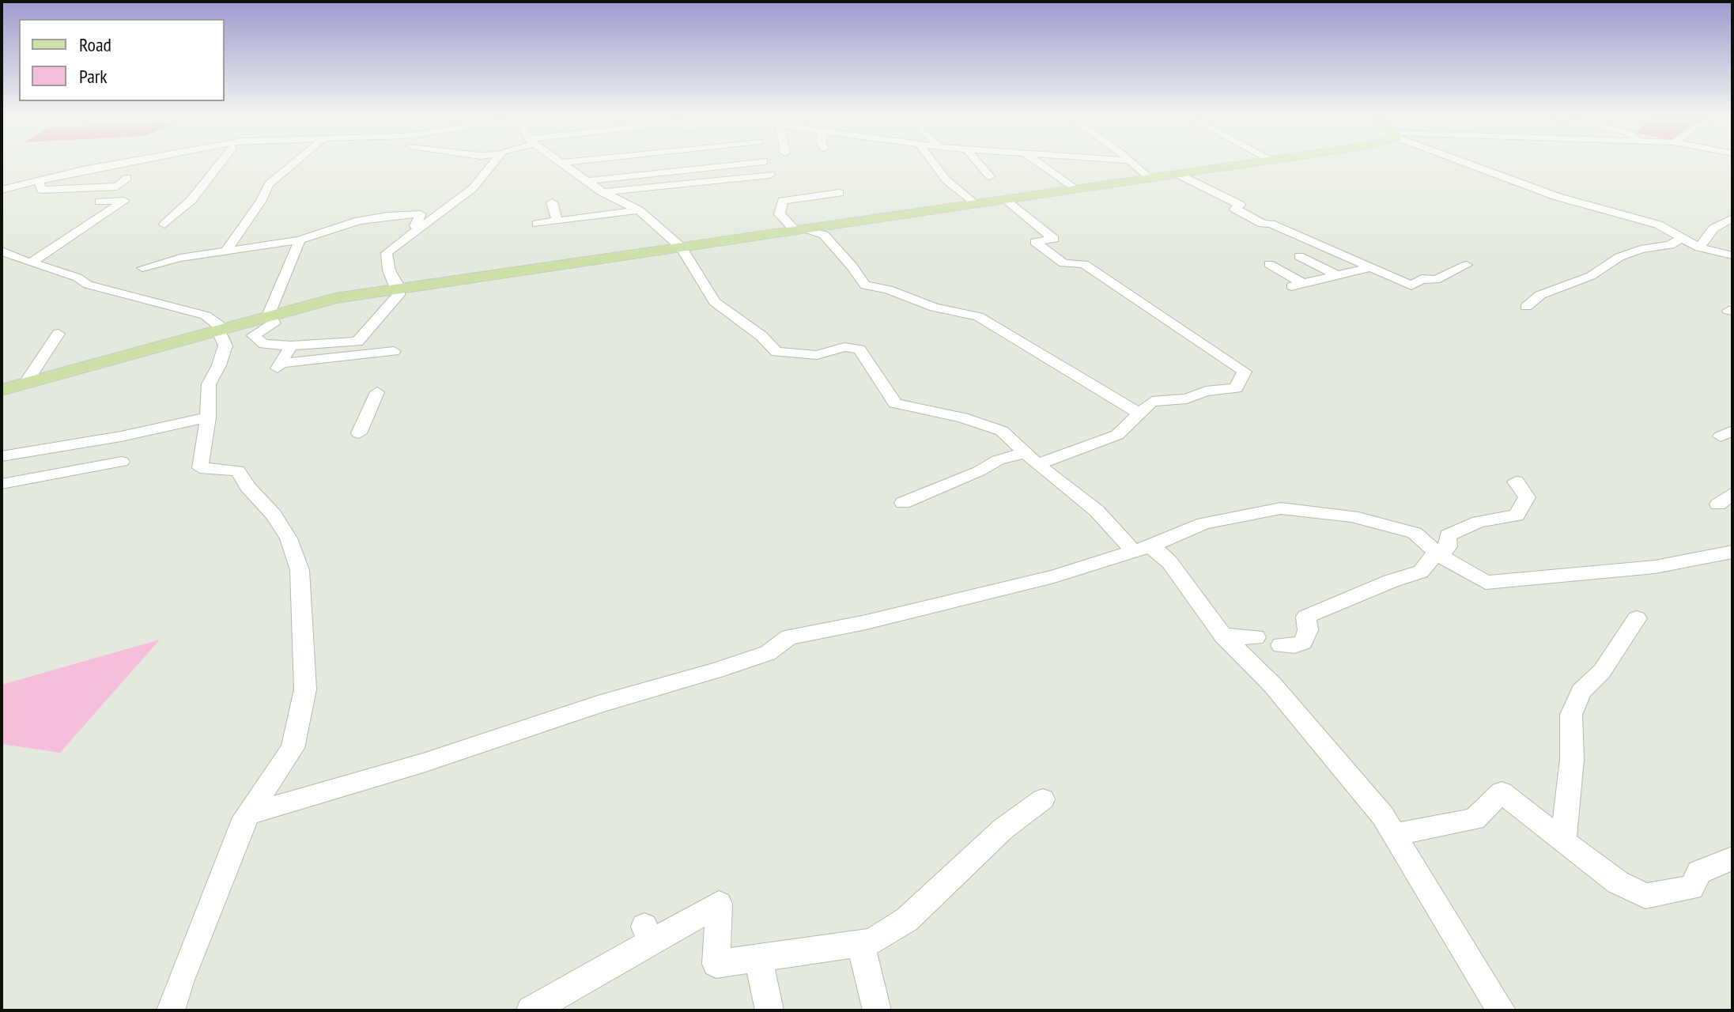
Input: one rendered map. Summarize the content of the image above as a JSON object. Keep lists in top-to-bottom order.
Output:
{
  "legend": ["Road", "Park"]
}
